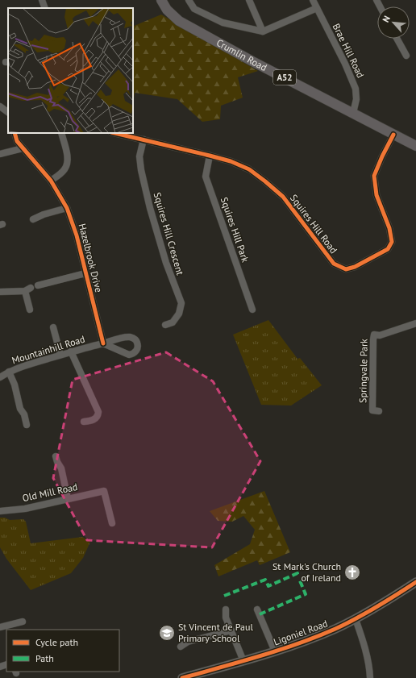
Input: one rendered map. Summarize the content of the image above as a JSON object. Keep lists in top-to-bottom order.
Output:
{
  "streets": {
    "main road": ["Crumlin Road", "A52"],
    "street": [
      "Brae Hill Road",
      "Squires Hill Road",
      "Squires Hill Park",
      "Squires Hill Crescent",
      "Hazelbrook Drive",
      "Mountainhill Road",
      "Springvale Park",
      "Old Mill Road",
      "Ligoniel Road"
    ]
  },
  "crossings": [
    ["Brae Hill Road", "Crumlin Road"],
    ["Crumlin Road", "Squires Hill Road"],
    ["Squires Hill Road", "Squires Hill Park"],
    ["Squires Hill Road", "Squires Hill Crescent"],
    ["Hazelbrook Drive", "Mountainhill Road"]
  ],
  "places": {
    "church": ["St Mark's Church of Ireland"],
    "school or university": ["St Vincent de Paul Primary School"]
  },
  "legend": ["Cycle path", "Path"],
  "north": "top left"
}
